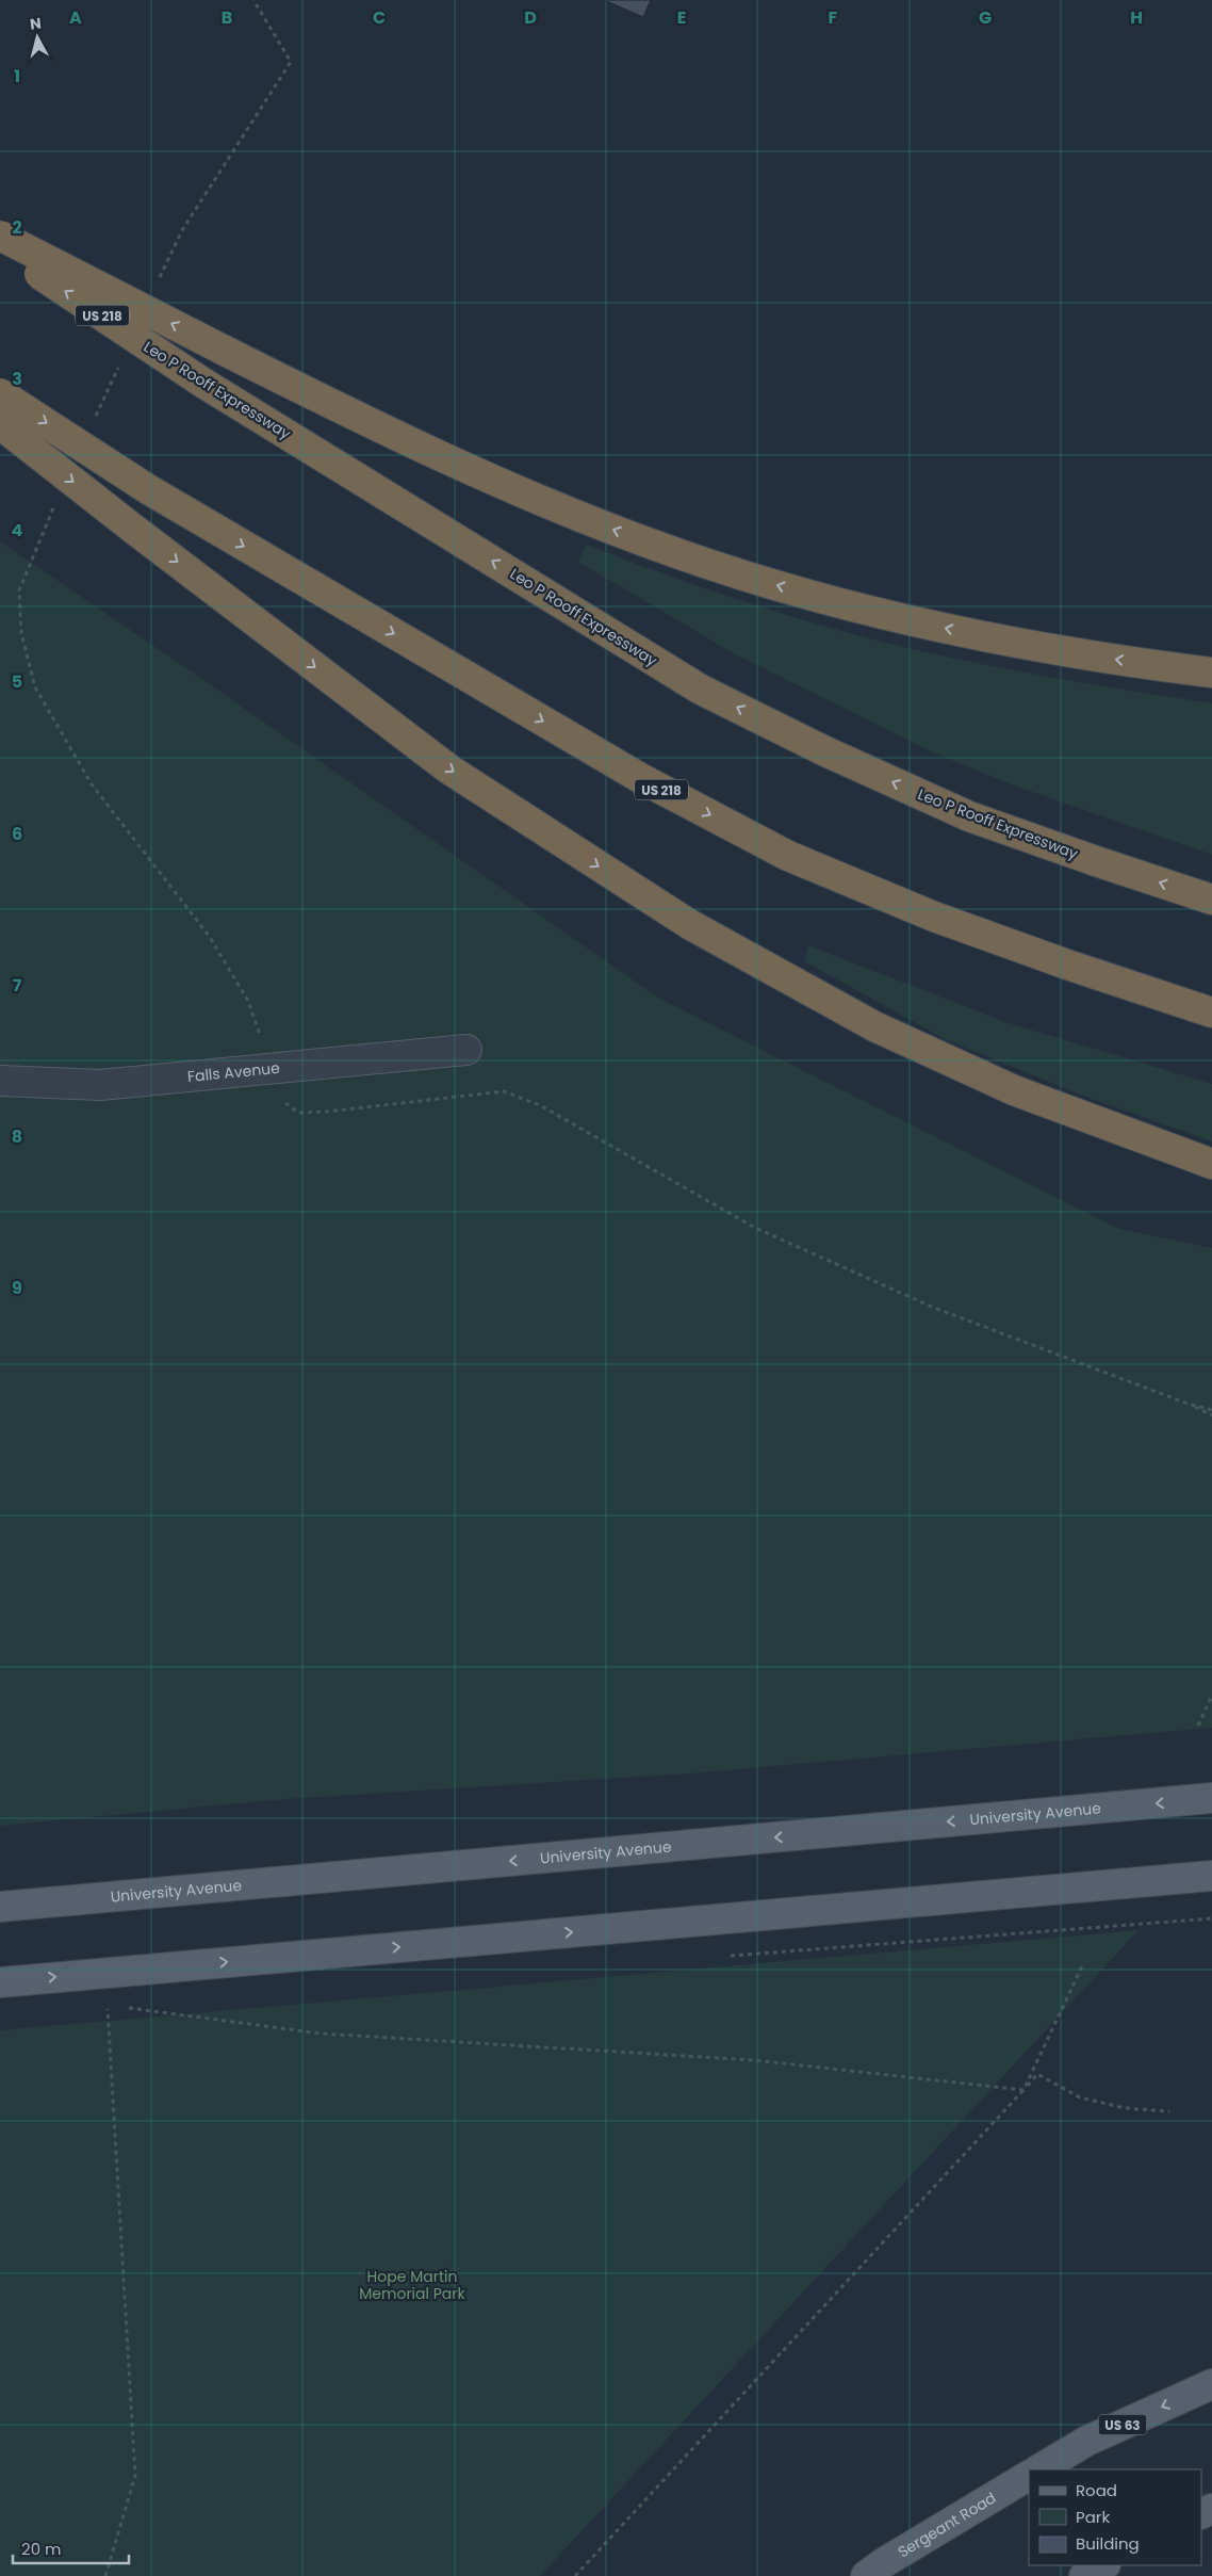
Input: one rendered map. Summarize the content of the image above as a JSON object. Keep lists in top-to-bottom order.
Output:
{
  "streets": {
    "highway": ["US 218", "Leo P Rooff Expressway"],
    "main road": ["University Avenue", "US 63", "Sergeant Road"],
    "street": ["Falls Avenue"]
  },
  "parks": ["Hope Martin Memorial Park"],
  "legend": ["Road", "Park", "Building"],
  "scale_bar": "20 m",
  "north": "top",
  "grid": {
    "columns": [
      "A",
      "B",
      "C",
      "D",
      "E",
      "F",
      "G",
      "H"
    ],
    "rows": [
      "1",
      "2",
      "3",
      "4",
      "5",
      "6",
      "7",
      "8",
      "9"
    ]
  }
}
